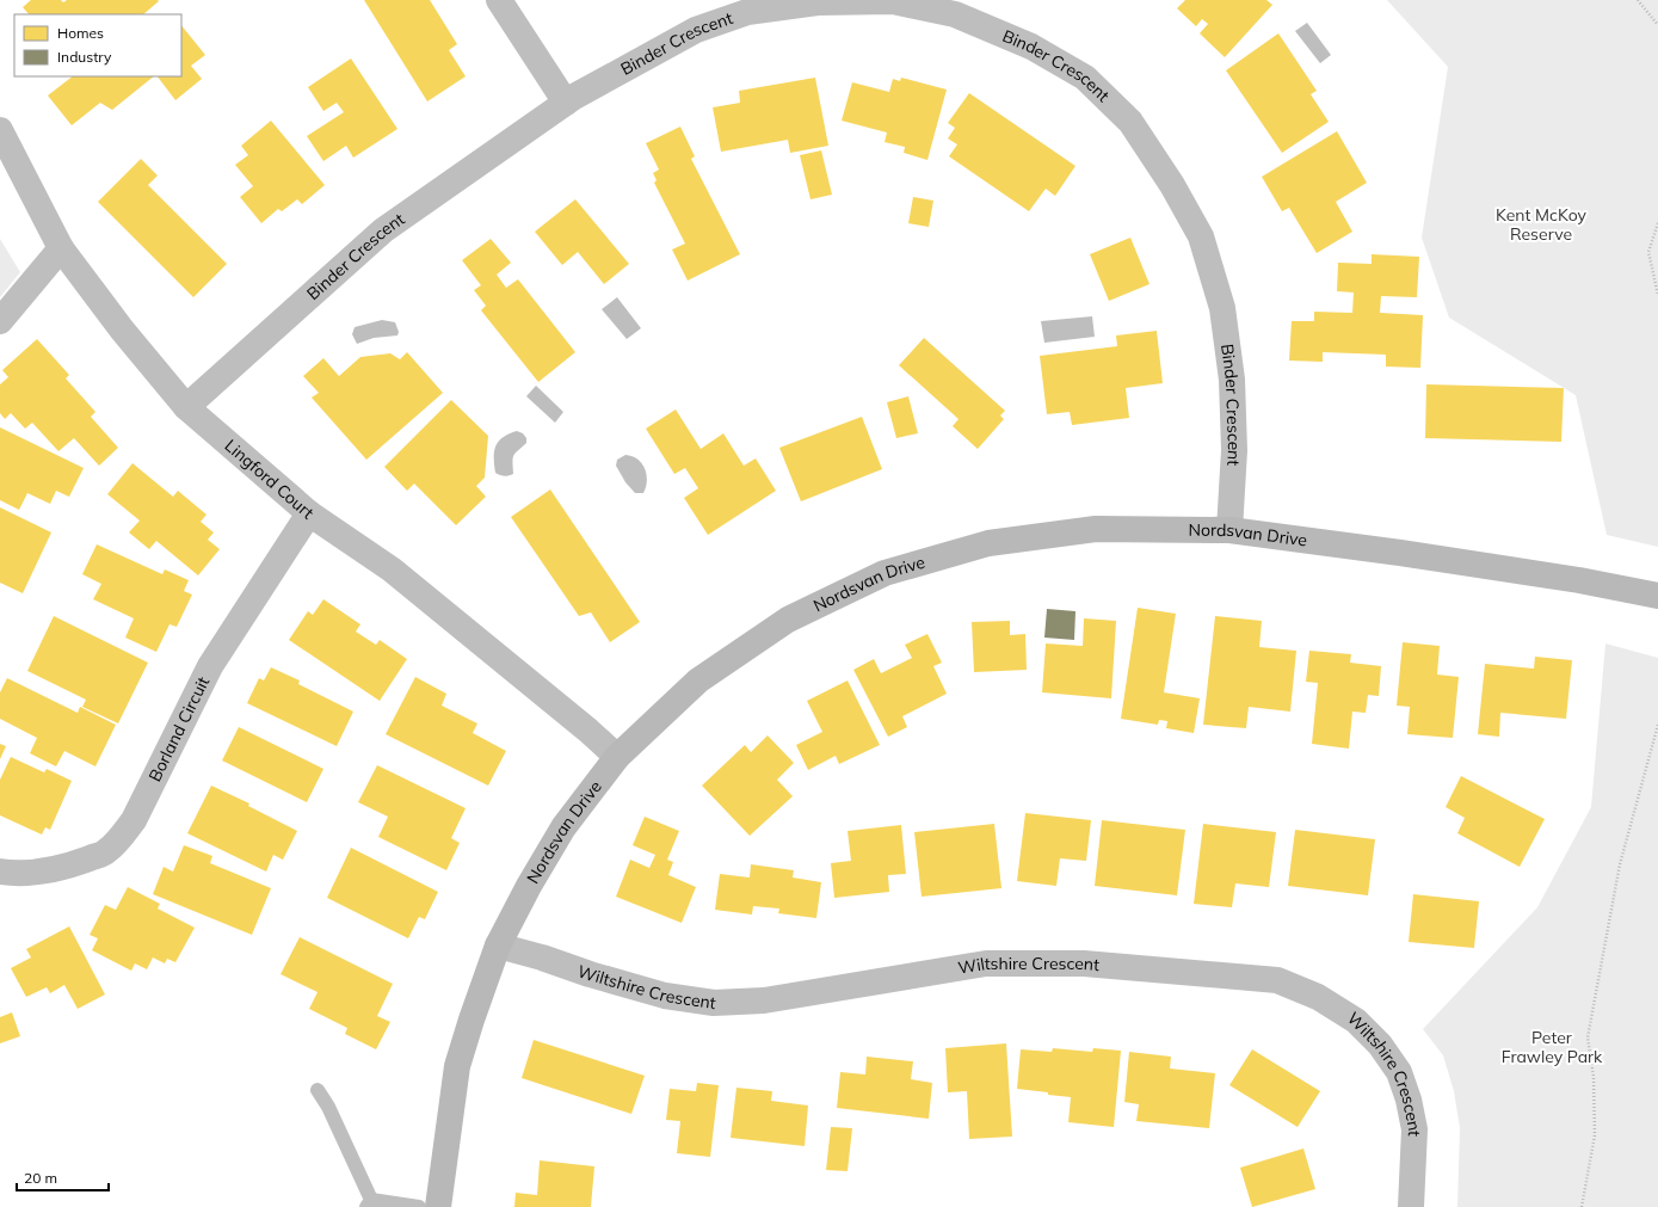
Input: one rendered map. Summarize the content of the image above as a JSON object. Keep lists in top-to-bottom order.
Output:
{
  "streets": {
    "street": [
      "Binder Crescent",
      "Lingford Court",
      "Nordsvan Drive",
      "Borland Circuit",
      "Wiltshire Crescent"
    ]
  },
  "crossings": [
    ["Binder Crescent", "Lingford Court"],
    ["Binder Crescent", "Nordsvan Drive"],
    ["Lingford Court", "Nordsvan Drive"],
    ["Lingford Court", "Borland Circuit"],
    ["Nordsvan Drive", "Wiltshire Crescent"]
  ],
  "parks": ["Kent McKoy Reserve", "Peter Frawley Park"],
  "legend": ["Homes", "Industry"],
  "scale_bar": "20 m"
}
